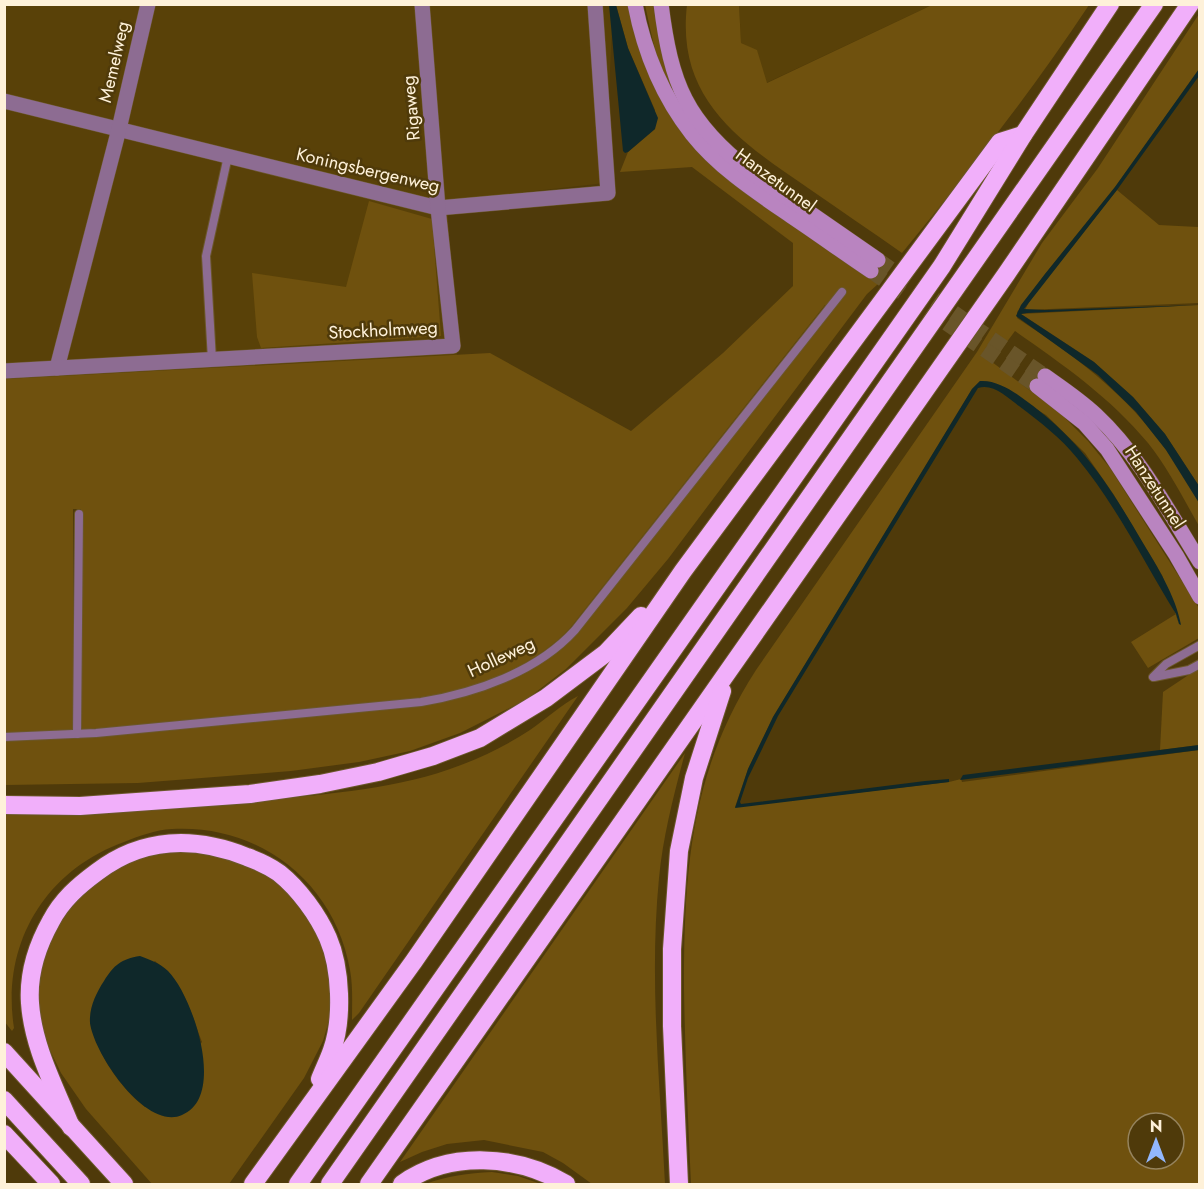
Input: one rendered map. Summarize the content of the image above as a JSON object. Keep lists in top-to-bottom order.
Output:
{
  "streets": {
    "main road": ["Hanzetunnel"],
    "street": [
      "Memelweg",
      "Rigaweg",
      "Koningsbergenweg",
      "Stockholmweg"
    ],
    "lane": ["Holleweg"]
  },
  "crossings": [
    ["Memelweg", "Koningsbergenweg"],
    ["Rigaweg", "Koningsbergenweg"],
    ["Rigaweg", "Stockholmweg"],
    ["Koningsbergenweg", "Stockholmweg"]
  ],
  "north": "top"
}
